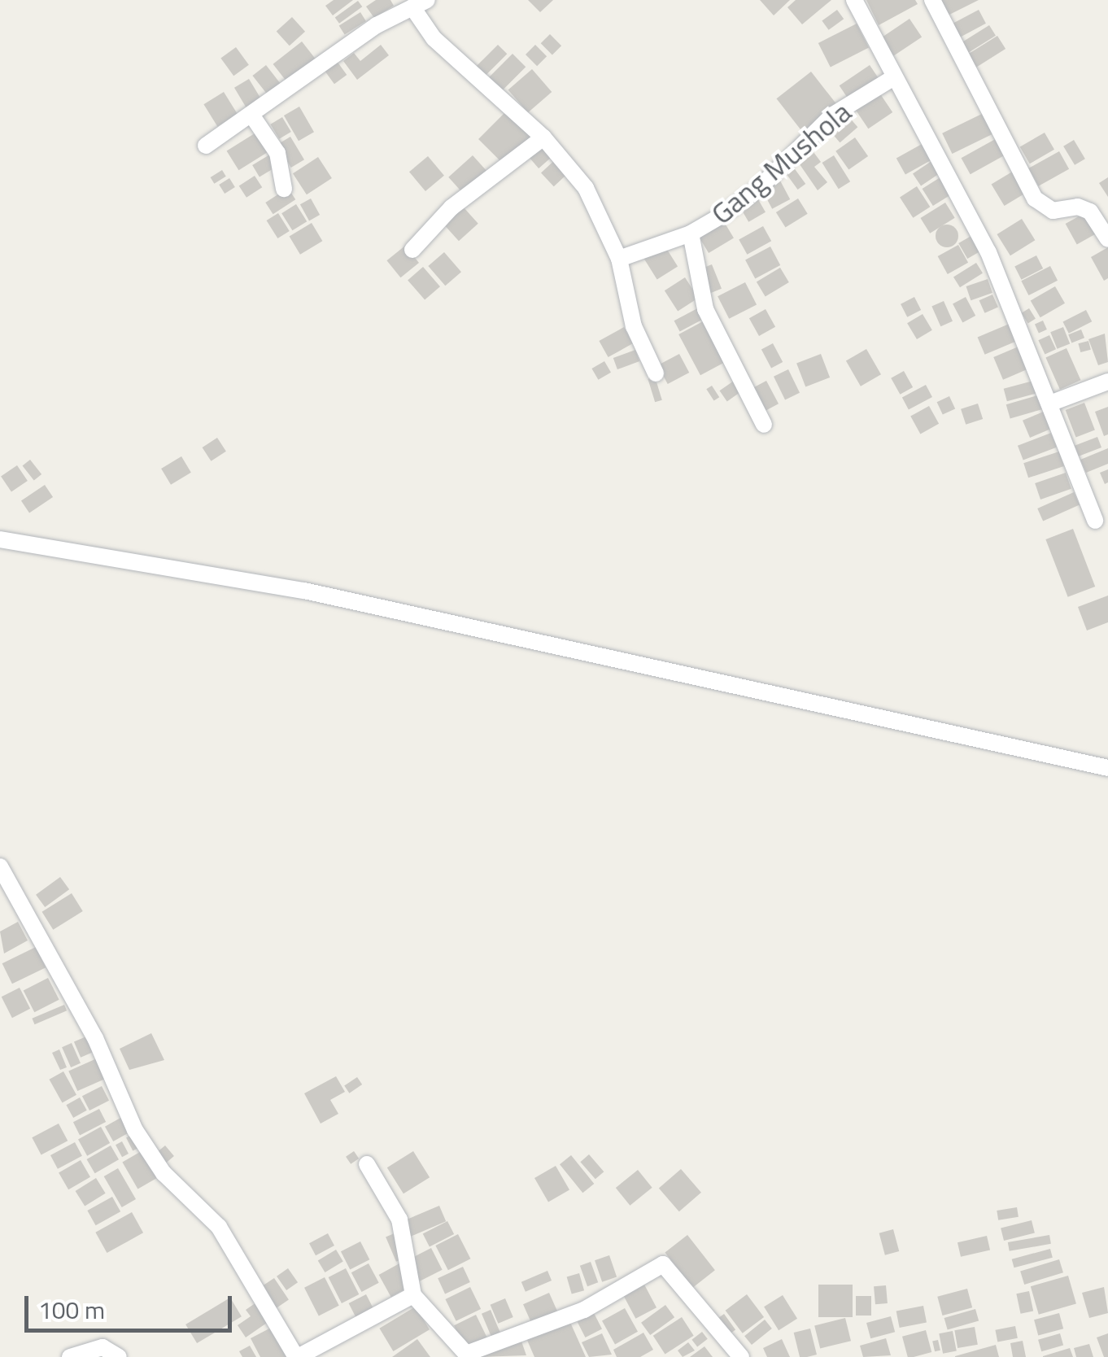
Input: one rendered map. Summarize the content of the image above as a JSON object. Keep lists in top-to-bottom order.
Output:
{
  "streets": {
    "street": ["Gang Mushola"]
  },
  "scale_bar": "100 m"
}
